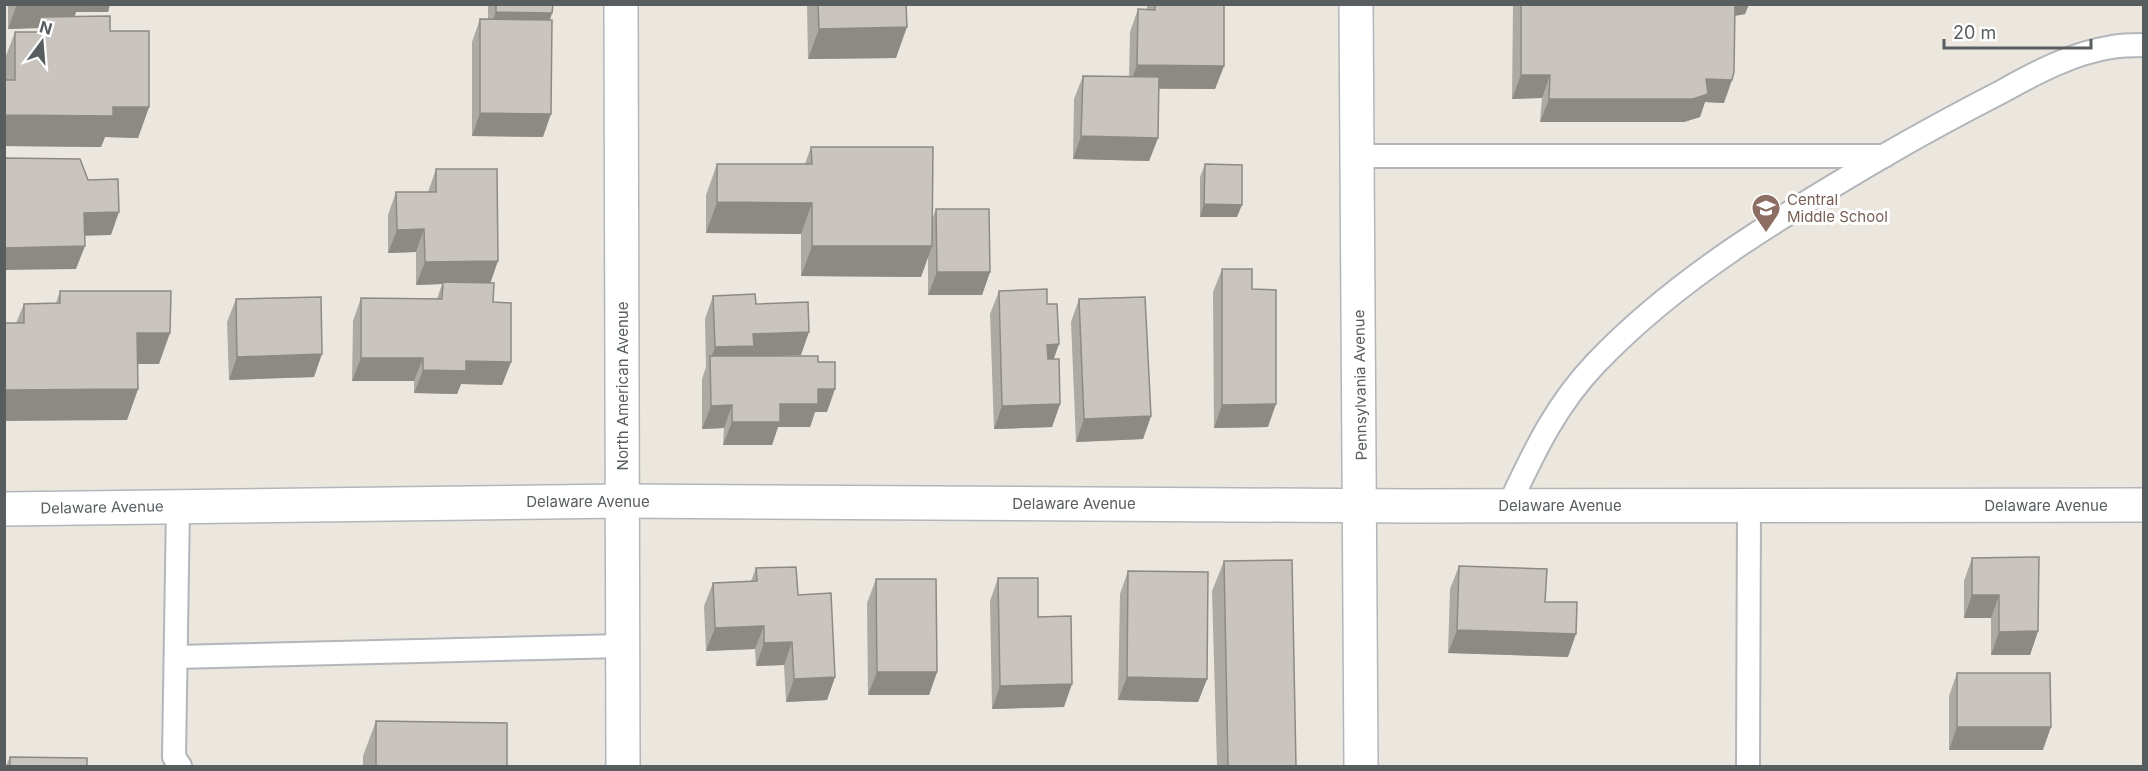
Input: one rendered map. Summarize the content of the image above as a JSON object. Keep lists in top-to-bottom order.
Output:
{
  "streets": {
    "street": ["Pennsylvania Avenue", "North American Avenue", "Delaware Avenue"]
  },
  "crossings": [
    ["Pennsylvania Avenue", "Delaware Avenue"],
    ["North American Avenue", "Delaware Avenue"]
  ],
  "places": {
    "school or university": ["Central Middle School"]
  },
  "scale_bar": "20 m",
  "north": "top"
}
